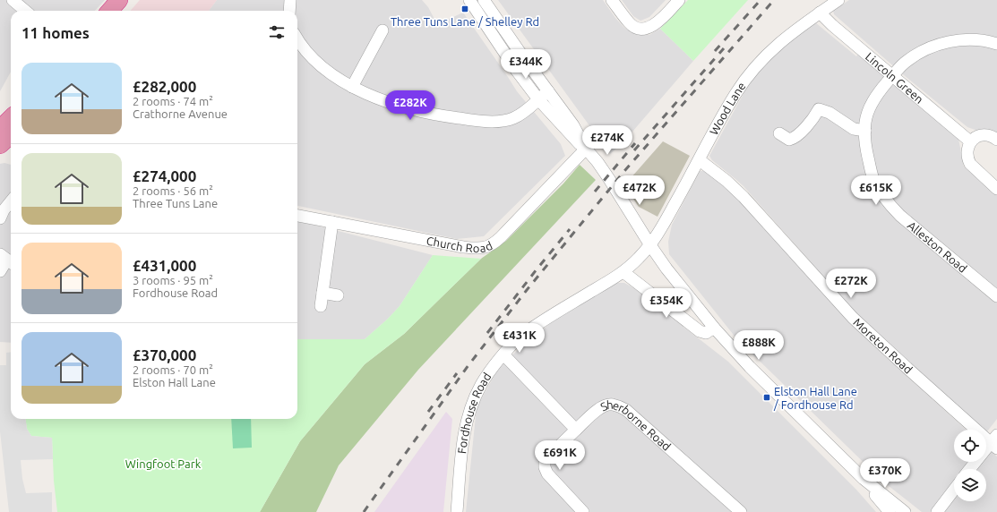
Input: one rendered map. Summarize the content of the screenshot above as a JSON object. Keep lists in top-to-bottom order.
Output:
{
  "streets": {
    "street": [
      "Lincoln Green",
      "Wood Lane",
      "Church Road",
      "Alleston Road",
      "Moreton Road",
      "Fordhouse Road",
      "Sherborne Road"
    ]
  },
  "crossings": [
    ["Lincoln Green", "Wood Lane"],
    ["Lincoln Green", "Alleston Road"],
    ["Wood Lane", "Moreton Road"],
    ["Wood Lane", "Fordhouse Road"]
  ],
  "parks": ["Wingfoot Park"],
  "places": {
    "transit": ["Three Tuns Lane / Shelley Rd", "Elston Hall Lane / Fordhouse Rd"]
  },
  "page": {
    "heading": "11 homes",
    "price": [
      "£344K",
      "£282K",
      "£274K",
      "£472K",
      "£615K",
      "£272K",
      "£354K",
      "£431K",
      "£888K",
      "£691K",
      "£370K"
    ],
    "list": [
      {
        "name": "£282,000",
        "note": "2 rooms · 74 m² · Crathorne Avenue"
      },
      {
        "name": "£274,000",
        "note": "2 rooms · 56 m² · Three Tuns Lane"
      },
      {
        "name": "£431,000",
        "note": "3 rooms · 95 m² · Fordhouse Road"
      },
      {
        "name": "£370,000",
        "note": "2 rooms · 70 m² · Elston Hall Lane"
      }
    ]
  }
}
